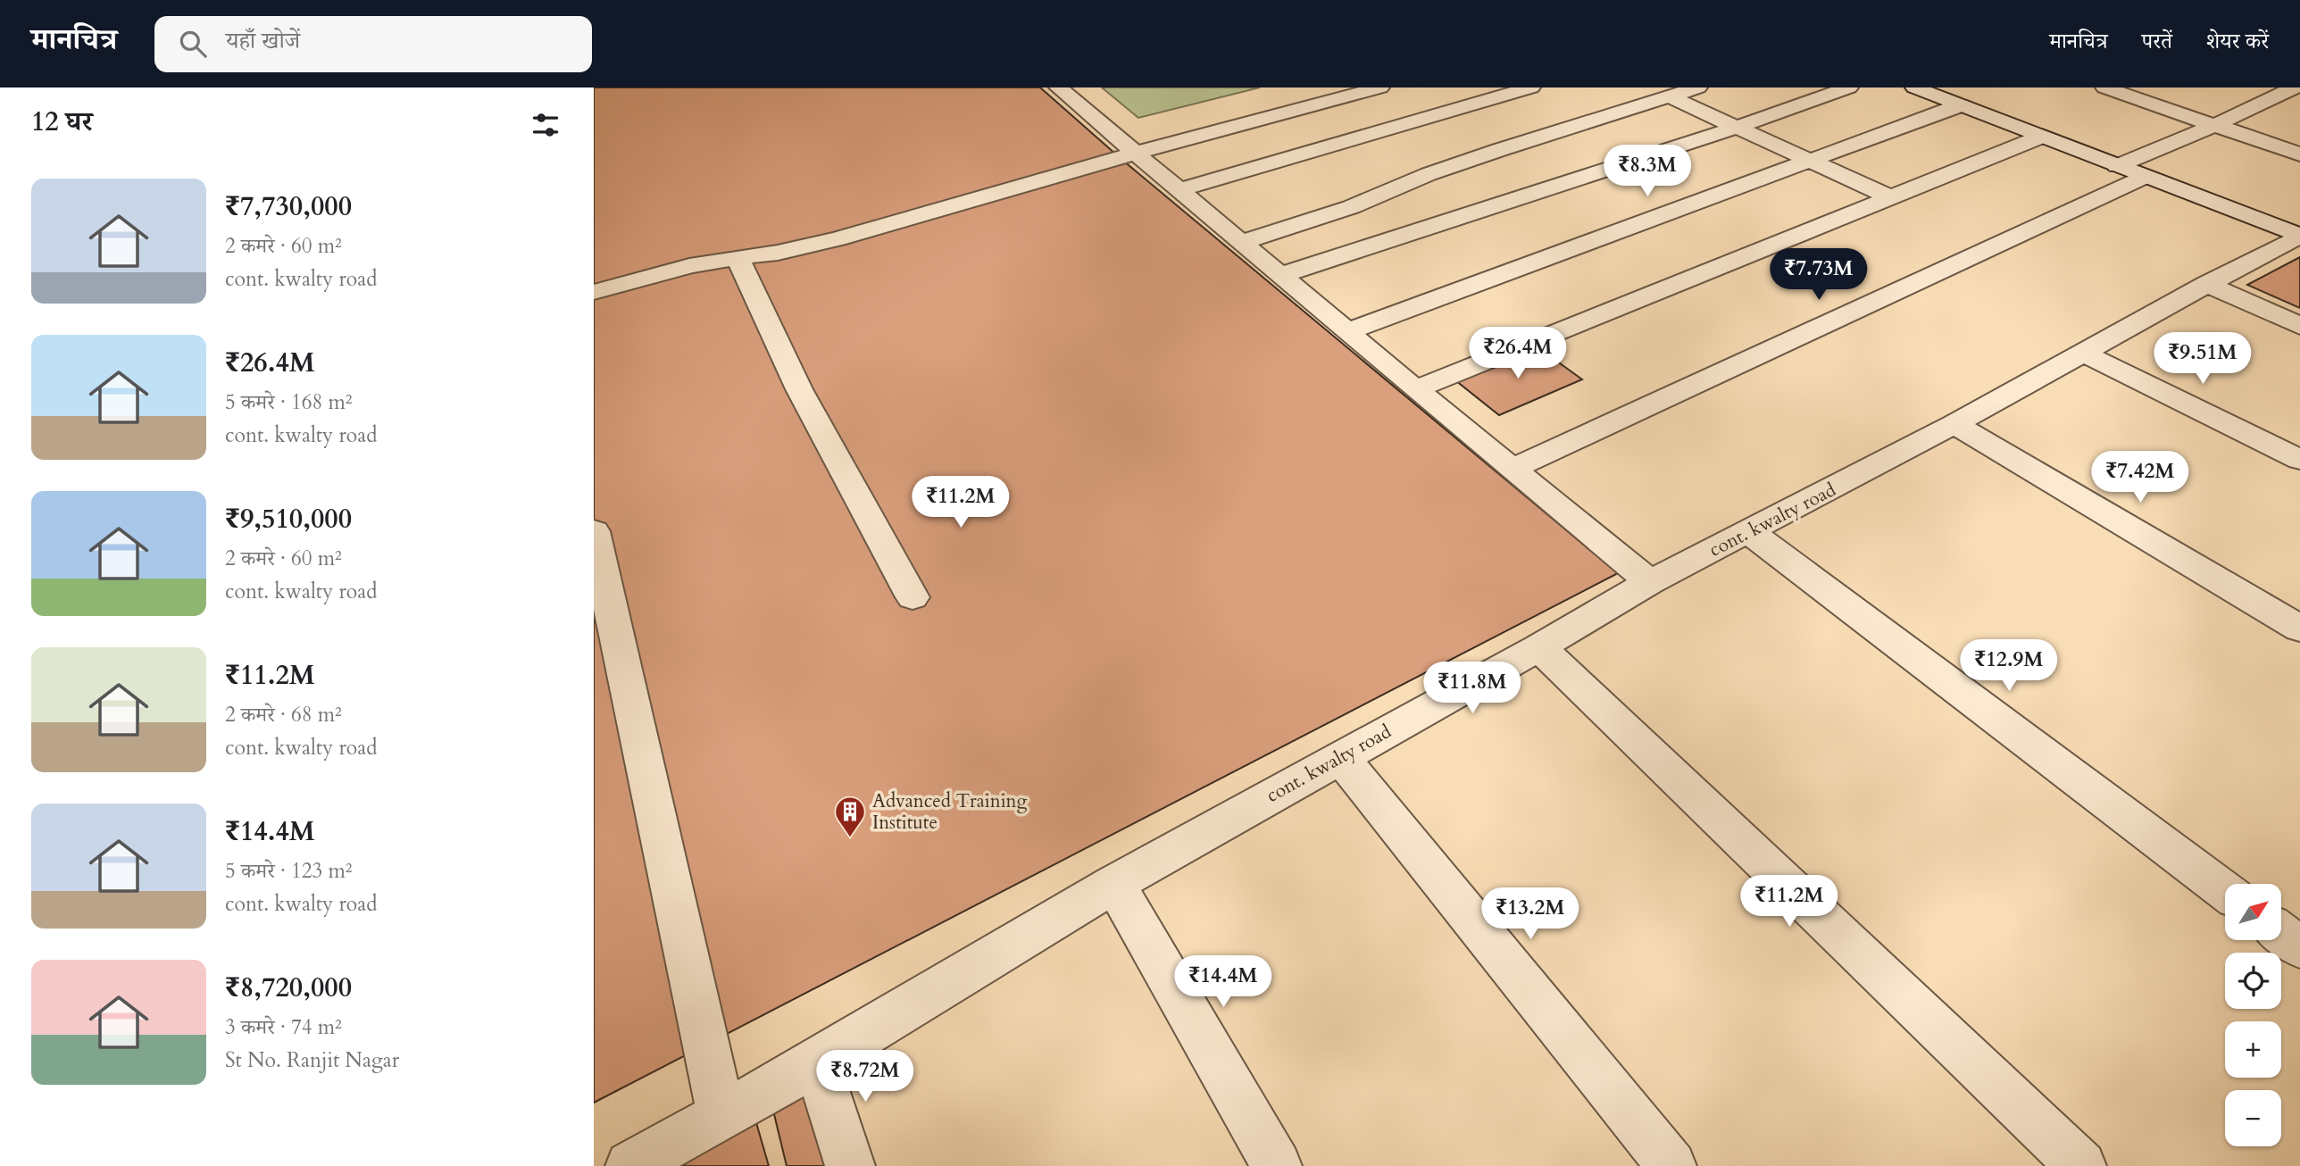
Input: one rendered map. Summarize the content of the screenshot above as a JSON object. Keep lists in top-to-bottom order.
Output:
{
  "streets": {
    "street": ["cont. kwalty road"]
  },
  "places": {
    "building": ["Advanced Training Institute"]
  },
  "north": "top right",
  "page": {
    "header": "मानचित्र",
    "search": "यहाँ खोजें",
    "nav": ["मानचित्र", "परतें", "शेयर करें"],
    "heading": "12 घर",
    "price": [
      "₹8.3M",
      "₹7.73M",
      "₹26.4M",
      "₹9.51M",
      "₹7.42M",
      "₹11.2M",
      "₹12.9M",
      "₹11.8M",
      "₹11.2M",
      "₹13.2M",
      "₹14.4M",
      "₹8.72M"
    ],
    "list": [
      {
        "name": "₹7,730,000",
        "note": "2 कमरे · 60 m² · cont. kwalty road"
      },
      {
        "name": "₹26.4M",
        "note": "5 कमरे · 168 m² · cont. kwalty road"
      },
      {
        "name": "₹9,510,000",
        "note": "2 कमरे · 60 m² · cont. kwalty road"
      },
      {
        "name": "₹11.2M",
        "note": "2 कमरे · 68 m² · cont. kwalty road"
      },
      {
        "name": "₹14.4M",
        "note": "5 कमरे · 123 m² · cont. kwalty road"
      },
      {
        "name": "₹8,720,000",
        "note": "3 कमरे · 74 m² · St No. Ranjit Nagar"
      }
    ],
    "map_buttons": ["+", "−"]
  }
}
